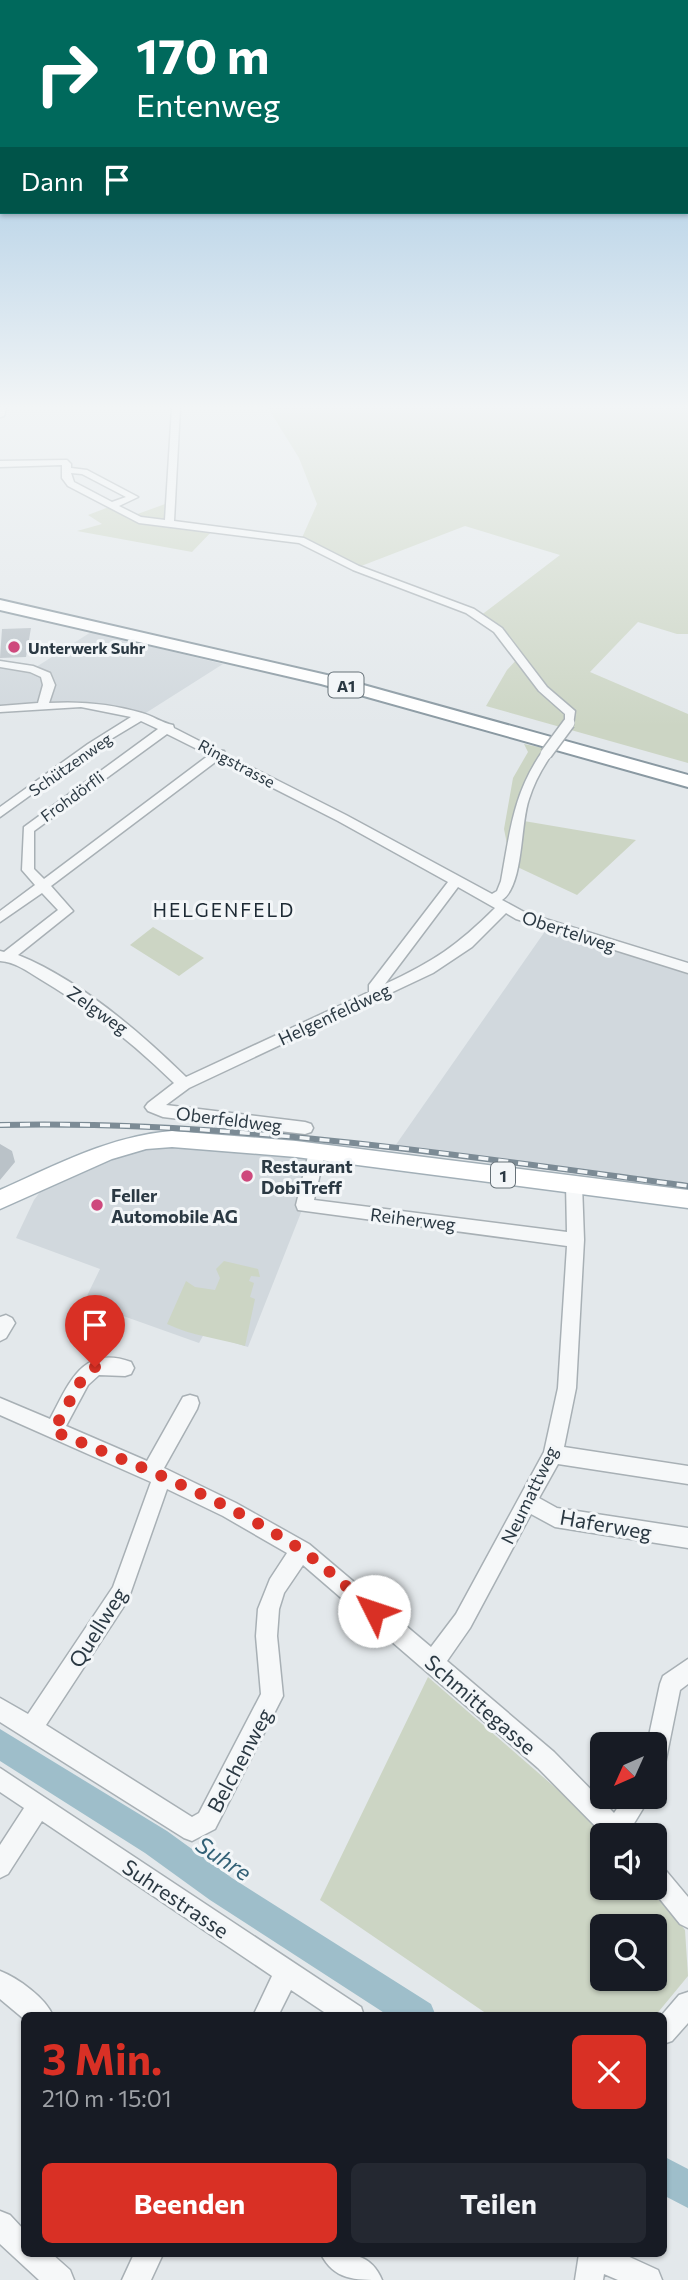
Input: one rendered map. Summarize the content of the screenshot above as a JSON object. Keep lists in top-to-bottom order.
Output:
{
  "streets": {
    "highway": ["A1"],
    "main road": ["1"],
    "street": [
      "Ringstrasse",
      "Schützenweg",
      "Frohdörfli",
      "Obertelweg",
      "Zelgweg",
      "Helgenfeldweg",
      "Oberfeldweg",
      "Reiherweg",
      "Neumattweg",
      "Haferweg",
      "Quellweg",
      "Schmittegasse",
      "Belchenweg",
      "Suhrestrasse"
    ]
  },
  "crossings": [
    ["Ringstrasse", "Schützenweg"],
    ["Ringstrasse", "Frohdörfli"],
    ["Ringstrasse", "Obertelweg"],
    ["Frohdörfli", "Zelgweg"],
    ["Obertelweg", "Helgenfeldweg"],
    ["Zelgweg", "Helgenfeldweg"],
    ["Helgenfeldweg", "Oberfeldweg"],
    ["1", "Reiherweg"],
    ["1", "Neumattweg"],
    ["Reiherweg", "Neumattweg"],
    ["Neumattweg", "Haferweg"],
    ["Neumattweg", "Schmittegasse"],
    ["Quellweg", "Schmittegasse"],
    ["Quellweg", "Belchenweg"],
    ["Schmittegasse", "Belchenweg"]
  ],
  "districts": ["HELGENFELD"],
  "water": ["Suhre"],
  "places": ["Unterwerk Suhr", "Restaurant DobiTreff", "Feller Automobile AG"],
  "north": "bottom left",
  "page": {
    "turn": ["170 m", "Entenweg"],
    "then": "Dann",
    "heading": ["3 Min.", "210 m · 15:01"],
    "buttons": ["Beenden", "Teilen"]
  }
}
